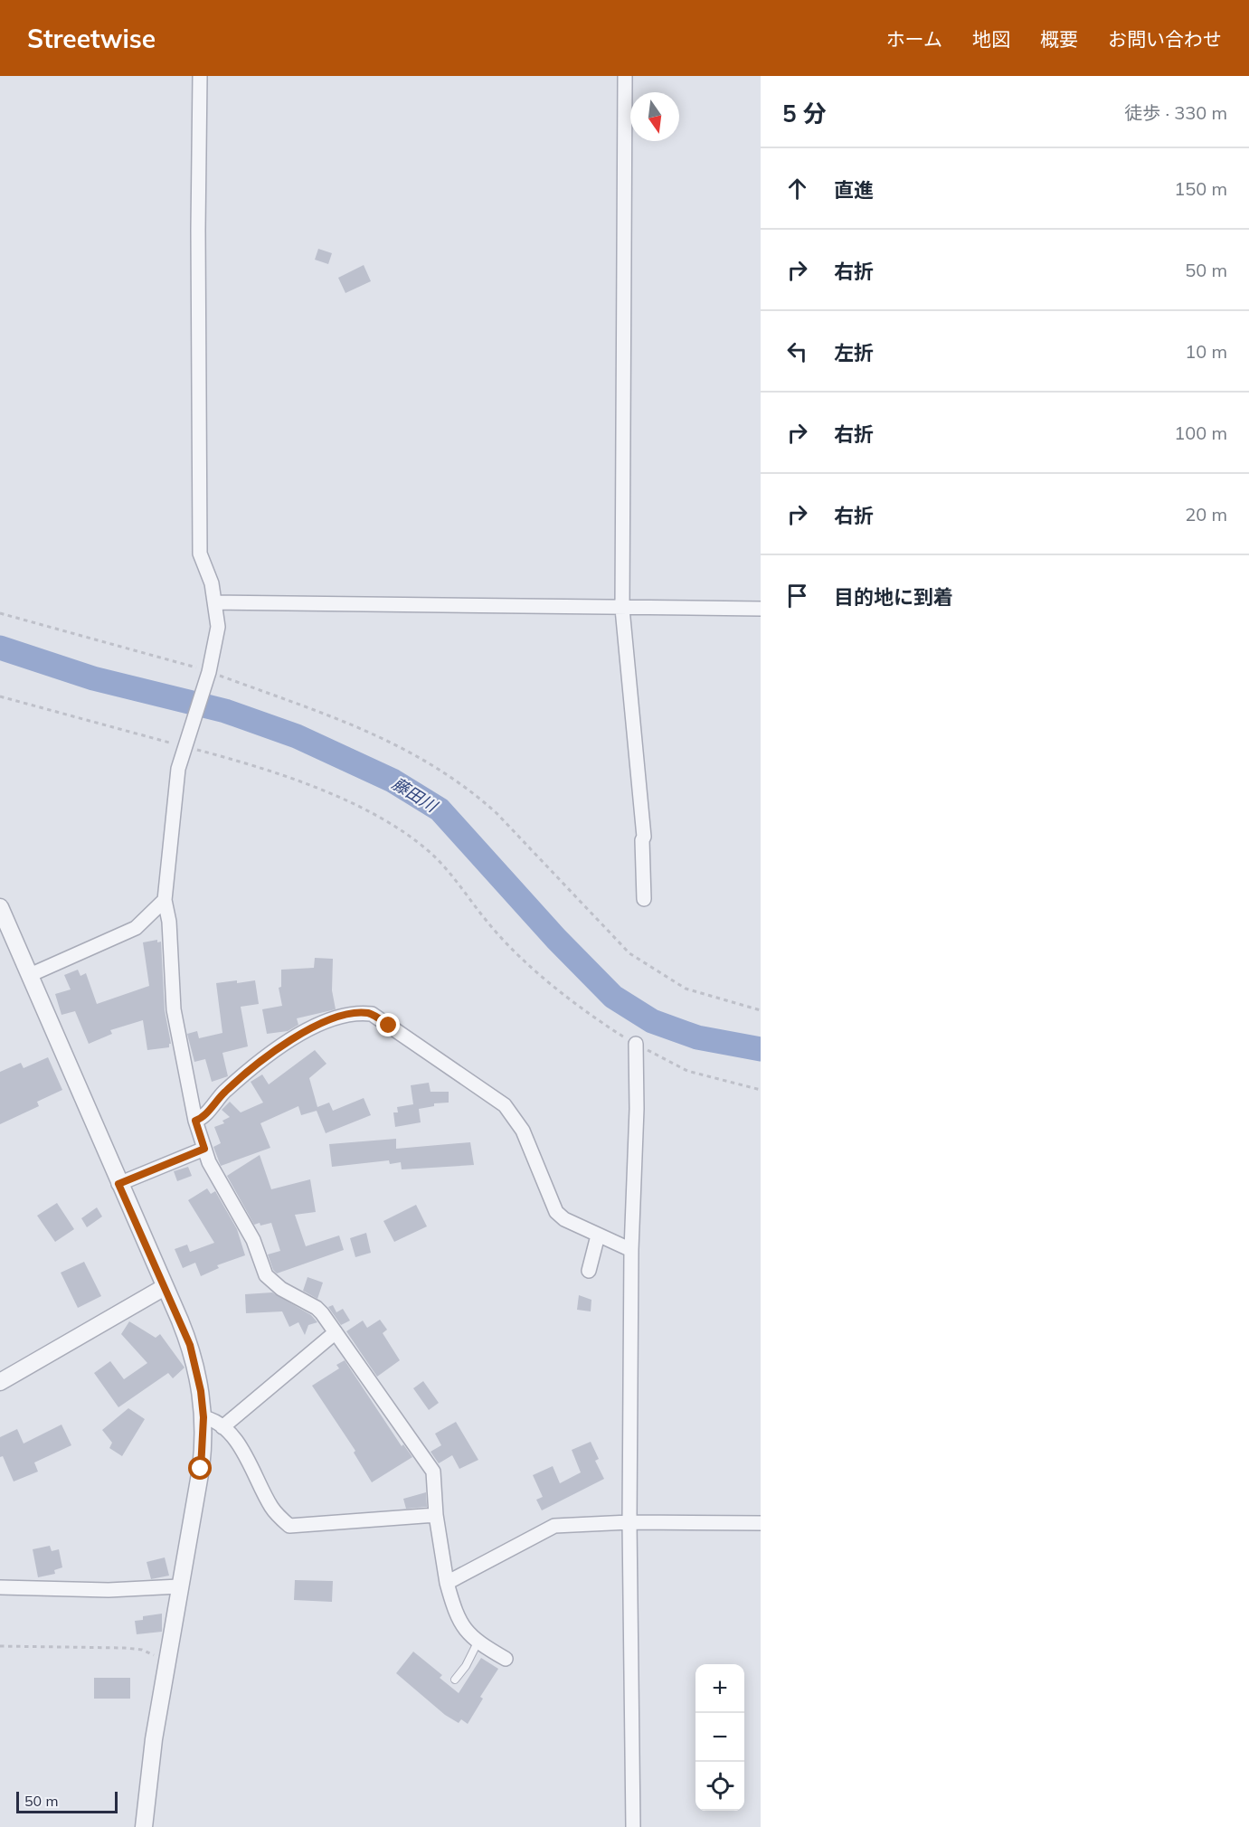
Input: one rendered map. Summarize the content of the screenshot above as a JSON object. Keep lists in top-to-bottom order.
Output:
{
  "water": ["藤田川"],
  "scale_bar": "50 m",
  "north": "bottom",
  "page": {
    "header": "Streetwise",
    "nav": [
      "ホーム",
      "地図",
      "概要",
      "お問い合わせ"
    ],
    "heading": ["5 分", "徒歩 · 330 m"],
    "list": [
      ["直進", "150 m"],
      ["右折", "50 m"],
      ["左折", "10 m"],
      ["右折", "100 m"],
      ["右折", "20 m"],
      "目的地に到着"
    ],
    "map_buttons": ["+", "−"],
    "scale": "50 m"
  }
}
